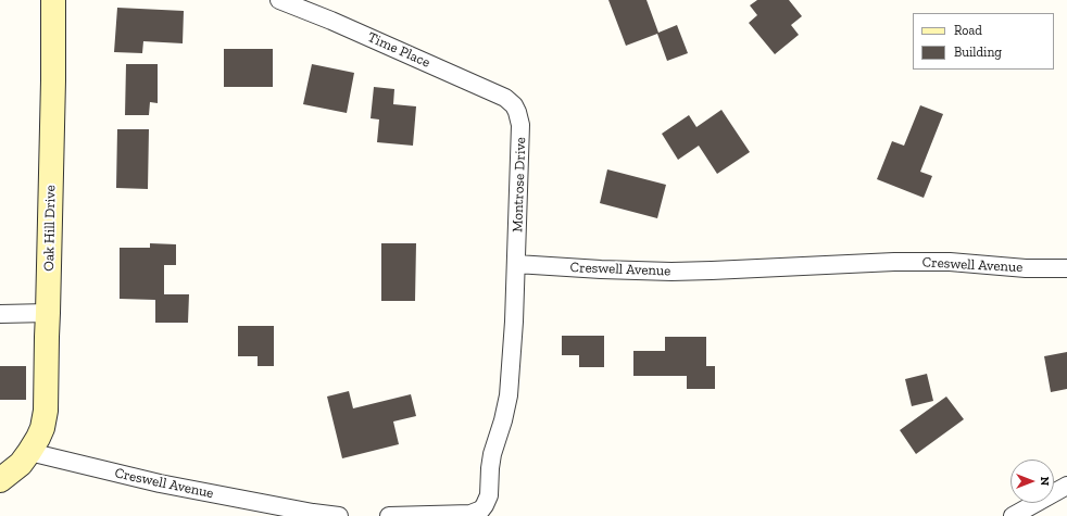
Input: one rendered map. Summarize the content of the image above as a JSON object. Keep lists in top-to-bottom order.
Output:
{
  "streets": {
    "street": [
      "Time Place",
      "Montrose Drive",
      "Oak Hill Drive",
      "Creswell Avenue"
    ]
  },
  "crossings": [
    ["Time Place", "Montrose Drive"],
    ["Montrose Drive", "Creswell Avenue"],
    ["Oak Hill Drive", "Creswell Avenue"]
  ],
  "legend": ["Road", "Building"],
  "north": "right"
}
